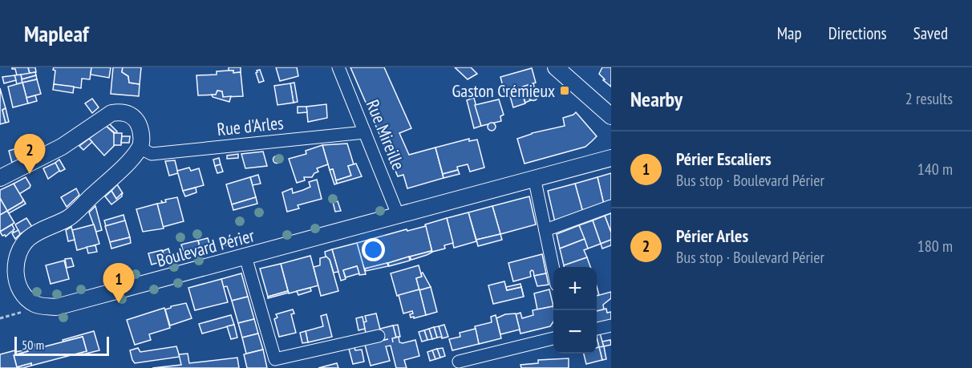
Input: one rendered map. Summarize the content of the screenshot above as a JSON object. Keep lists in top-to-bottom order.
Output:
{
  "streets": {
    "street": ["Rue d'Arles", "Rue Mireille", "Boulevard Périer"]
  },
  "crossings": [
    ["Rue d'Arles", "Rue Mireille"],
    ["Rue d'Arles", "Boulevard Périer"],
    ["Rue Mireille", "Boulevard Périer"]
  ],
  "places": {
    "transit": ["Gaston Crémieux"]
  },
  "scale_bar": "50 m",
  "page": {
    "header": "Mapleaf",
    "nav": ["Map", "Directions", "Saved"],
    "heading": ["Nearby", "2 results"],
    "list": [
      {
        "mark": "1",
        "name": "Périer Escaliers",
        "note": "Bus stop · Boulevard Périer",
        "value": "140 m"
      },
      {
        "mark": "2",
        "name": "Périer Arles",
        "note": "Bus stop · Boulevard Périer",
        "value": "180 m"
      }
    ],
    "pins": ["2", "1"],
    "map_buttons": ["+", "−"],
    "scale": "50 m"
  }
}
